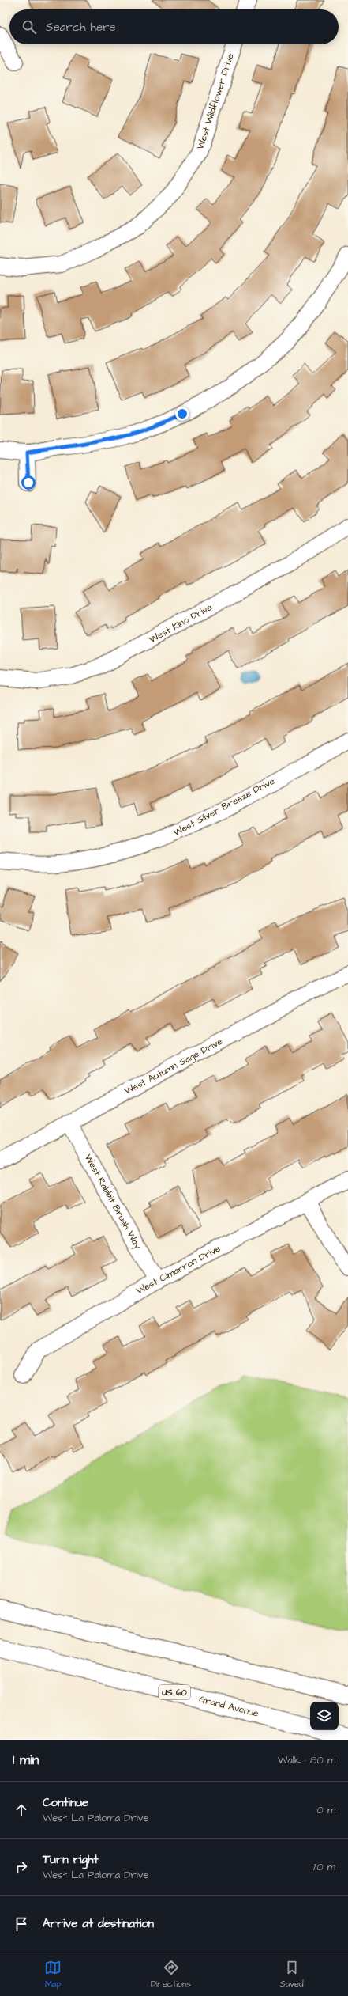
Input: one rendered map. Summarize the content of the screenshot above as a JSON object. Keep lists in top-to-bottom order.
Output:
{
  "streets": {
    "highway": ["US 60", "Grand Avenue"],
    "street": [
      "West Wildflower Drive",
      "West Kino Drive",
      "West Silver Breeze Drive",
      "West Autumn Sage Drive",
      "West Rabbit Brush Way",
      "West Cimarron Drive"
    ]
  },
  "crossings": [
    ["West Autumn Sage Drive", "West Rabbit Brush Way"],
    ["West Rabbit Brush Way", "West Cimarron Drive"]
  ],
  "page": {
    "search": "Search here",
    "heading": ["1 min", "Walk · 80 m"],
    "list": [
      ["Continue", "West La Paloma Drive", "10 m"],
      ["Turn right", "West La Paloma Drive", "70 m"],
      "Arrive at destination"
    ],
    "nav": ["Map", "Directions", "Saved"]
  }
}
